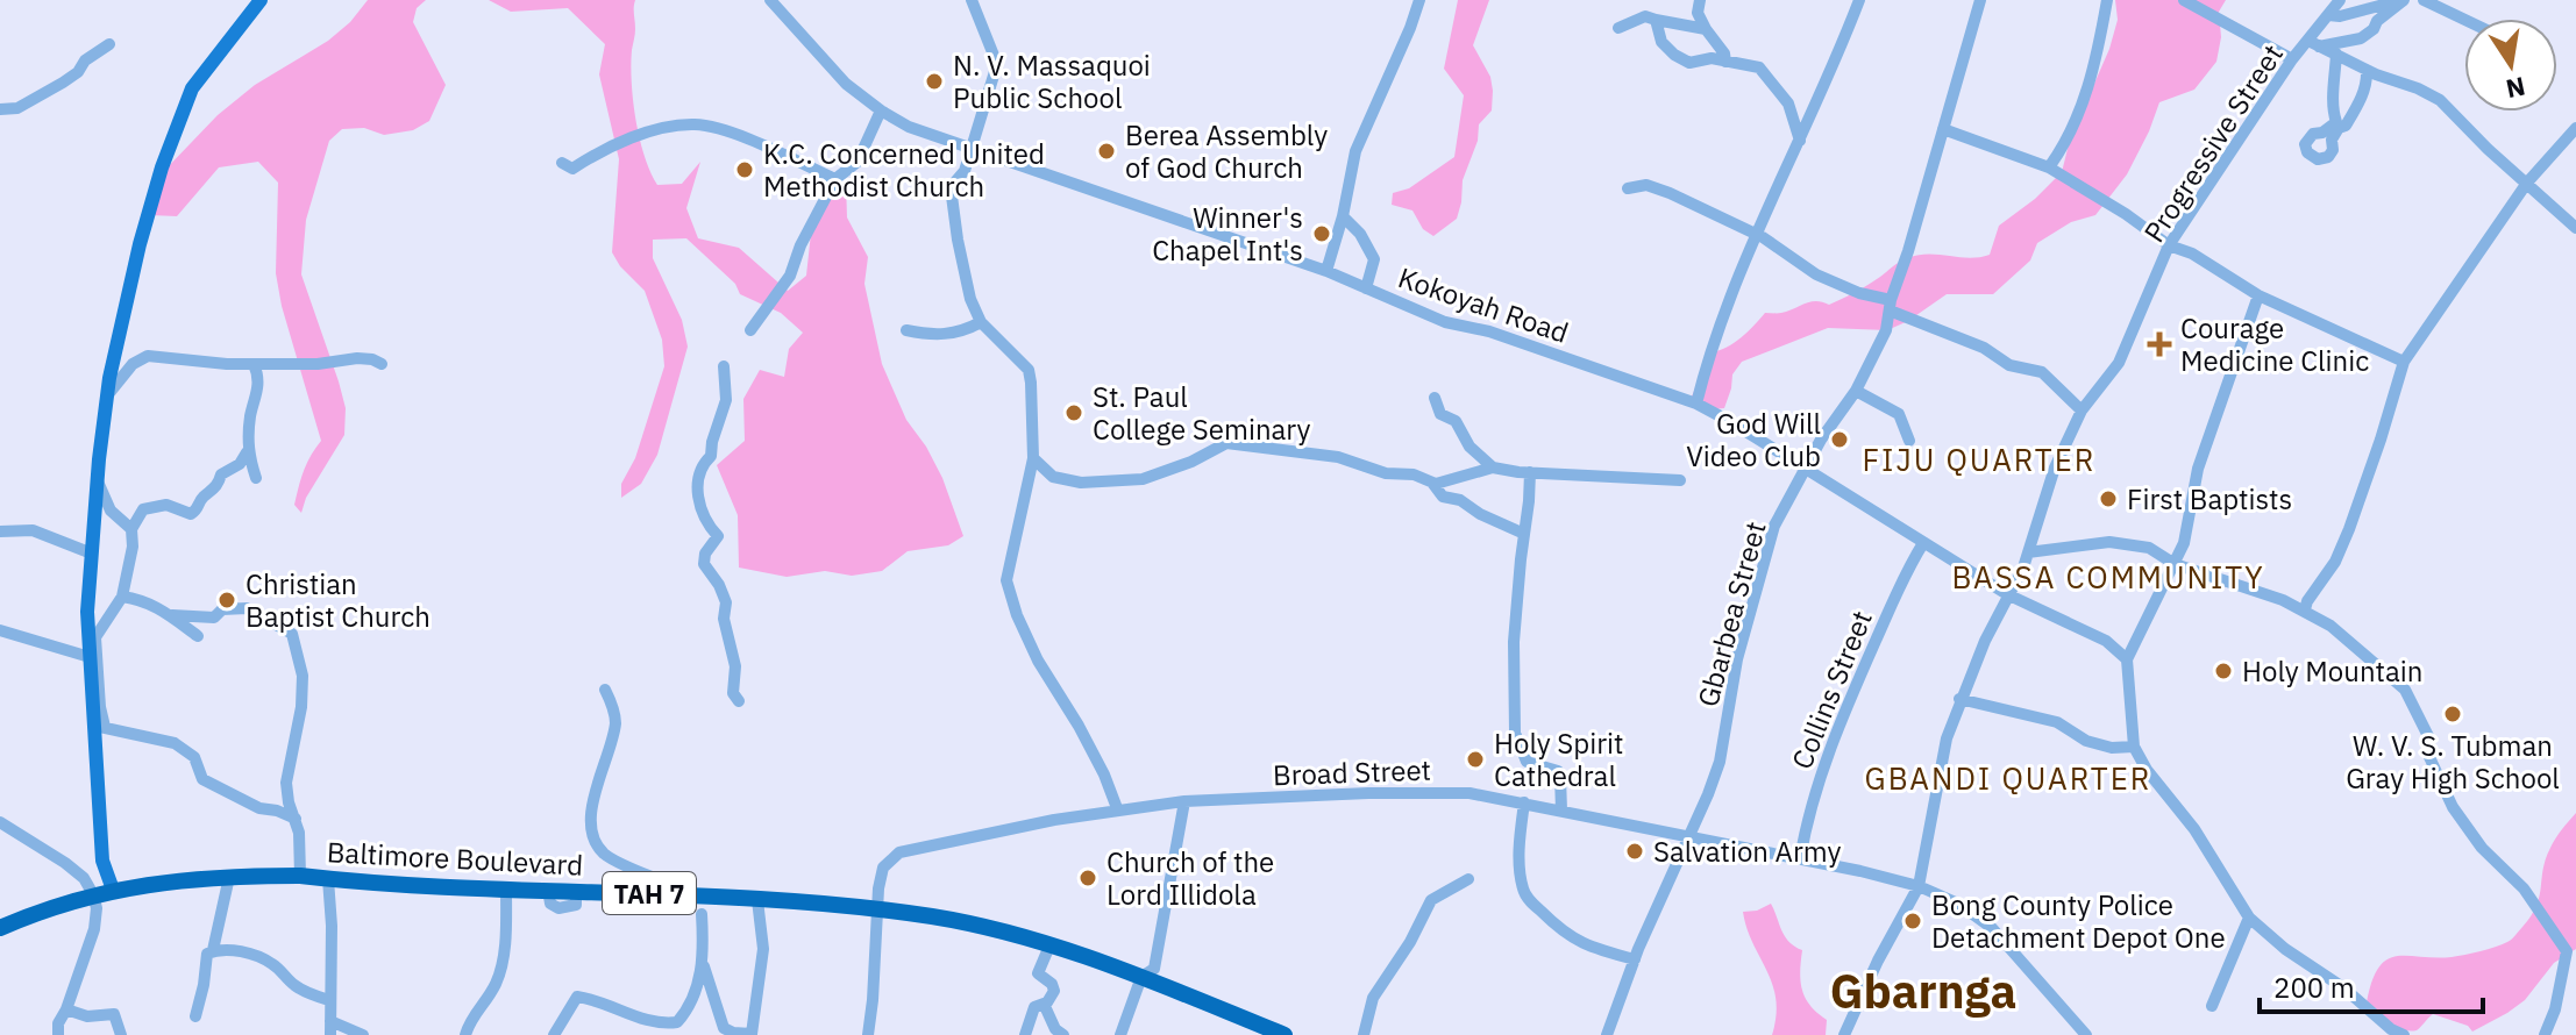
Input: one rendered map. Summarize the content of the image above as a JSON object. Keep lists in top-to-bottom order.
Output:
{
  "streets": {
    "highway": ["Baltimore Boulevard", "TAH 7"],
    "street": [
      "Progressive Street",
      "Kokoyah Road",
      "Gbarbea Street",
      "Collins Street",
      "Broad Street"
    ]
  },
  "crossings": [
    ["Progressive Street", "Kokoyah Road"],
    ["Progressive Street", "Broad Street"],
    ["Kokoyah Road", "Gbarbea Street"],
    ["Kokoyah Road", "Collins Street"],
    ["Gbarbea Street", "Broad Street"],
    ["Collins Street", "Broad Street"],
    ["Broad Street", "Baltimore Boulevard"]
  ],
  "districts": [
    "FIJU QUARTER",
    "BASSA COMMUNITY",
    "GBANDI QUARTER",
    "Gbarnga"
  ],
  "places": {
    "other": [
      "N. V. Massaquoi Public School",
      "Berea Assembly of God Church",
      "K.C. Concerned United Methodist Church",
      "Winner's Chapel Int's",
      "St. Paul College Seminary",
      "God Will Video Club",
      "First Baptists",
      "Christian Baptist Church",
      "Holy Mountain",
      "W. V. S. Tubman Gray High School",
      "Holy Spirit Cathedral",
      "Salvation Army",
      "Church of the Lord Illidola",
      "Bong County Police Detachment Depot One"
    ],
    "health": ["Courage Medicine Clinic"]
  },
  "scale_bar": "200 m",
  "north": "bottom"
}
